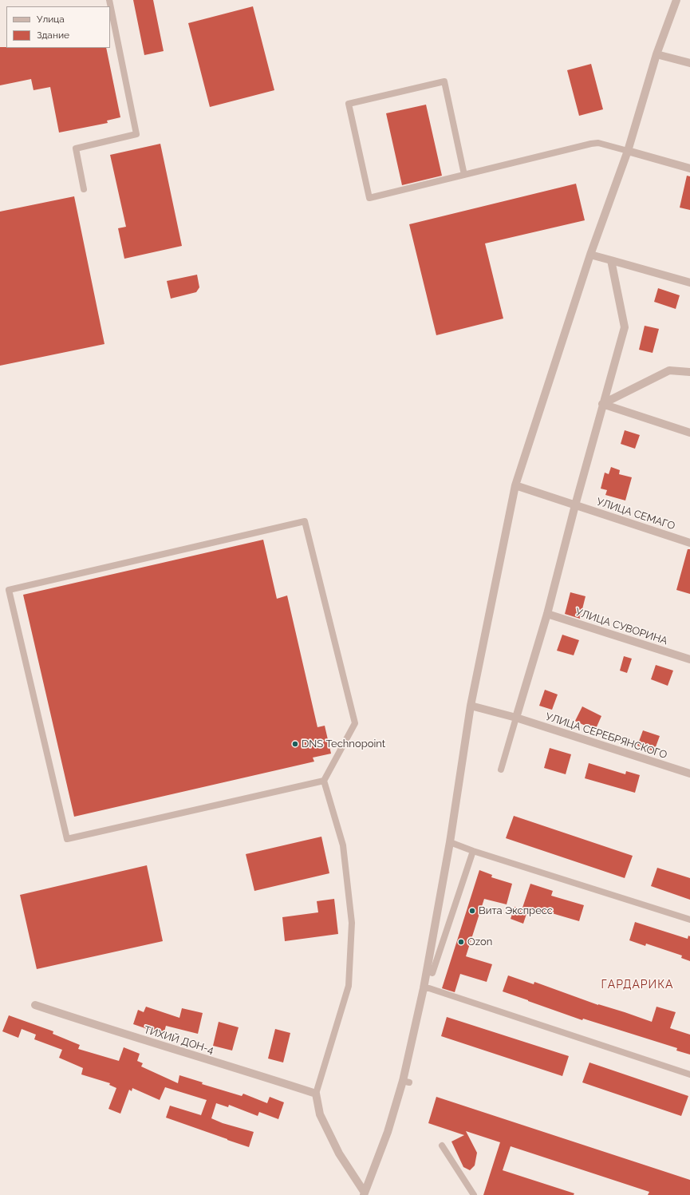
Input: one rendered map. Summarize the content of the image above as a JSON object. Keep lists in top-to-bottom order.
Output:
{
  "streets": {
    "street": [
      "УЛИЦА СЕМАГО",
      "УЛИЦА СУВОРИНА",
      "УЛИЦА СЕРЕБРЯНСКОГО",
      "ТИХИЙ ДОН-4"
    ]
  },
  "districts": ["ГАРДАРИКА"],
  "places": ["DNS Technopoint", "Вита Экспресс", "Ozon"],
  "legend": ["Улица", "Здание"]
}
